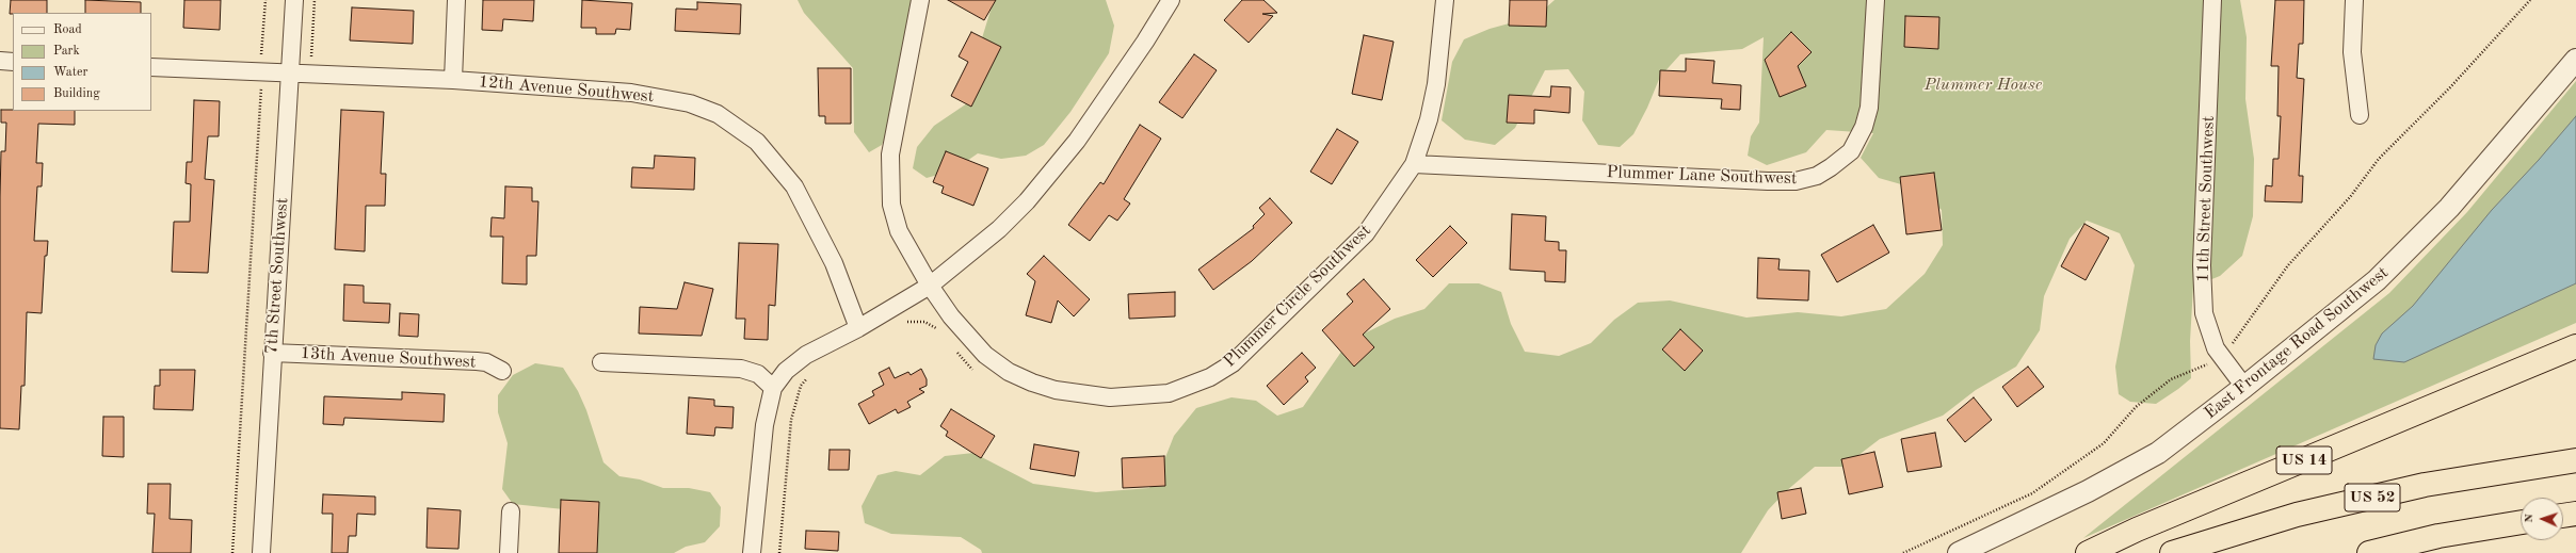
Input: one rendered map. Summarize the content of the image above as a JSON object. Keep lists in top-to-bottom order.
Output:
{
  "streets": {
    "highway": ["US 14", "US 52"],
    "street": [
      "12th Avenue Southwest",
      "Plummer Lane Southwest",
      "11th Street Southwest",
      "7th Street Southwest",
      "Plummer Circle Southwest",
      "East Frontage Road Southwest",
      "13th Avenue Southwest"
    ]
  },
  "crossings": [
    ["12th Avenue Southwest", "7th Street Southwest"],
    ["Plummer Lane Southwest", "Plummer Circle Southwest"],
    ["11th Street Southwest", "East Frontage Road Southwest"],
    ["7th Street Southwest", "13th Avenue Southwest"]
  ],
  "parks": ["Plummer House"],
  "legend": [
    "Road",
    "Park",
    "Water",
    "Building"
  ],
  "north": "left"
}
